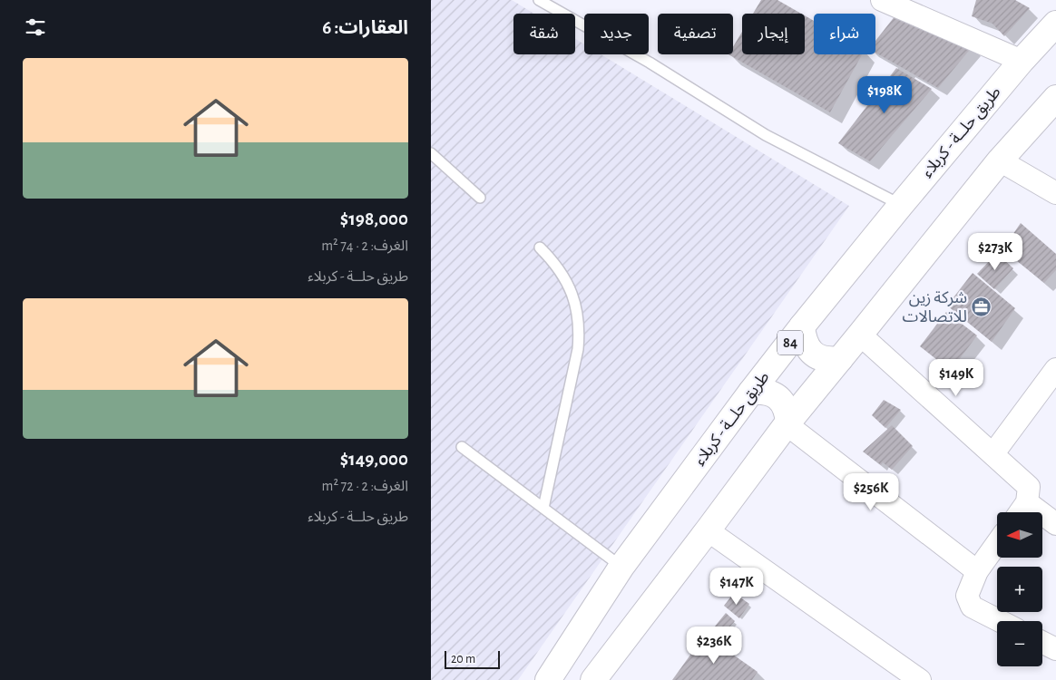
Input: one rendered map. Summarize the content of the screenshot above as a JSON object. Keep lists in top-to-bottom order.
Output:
{
  "streets": {
    "main road": ["طريق حلــة - كربلاء", "84"]
  },
  "places": {
    "office": ["شركة زين للاتصالات"]
  },
  "scale_bar": "20 m",
  "north": "left",
  "page": {
    "heading": "العقارات: 6",
    "chip": [
      "شراء",
      "إيجار",
      "تصفية",
      "جديد",
      "شقة"
    ],
    "list": [
      {
        "name": "$198,000",
        "note": "الغرف: 2 · 74 m² · طريق حلــة - كربلاء"
      },
      {
        "name": "$149,000",
        "note": "الغرف: 2 · 72 m² · طريق حلــة - كربلاء"
      }
    ],
    "price": [
      "$198K",
      "$273K",
      "$149K",
      "$256K",
      "$147K",
      "$236K"
    ],
    "map_buttons": ["+", "−"],
    "scale": "20 m"
  }
}
